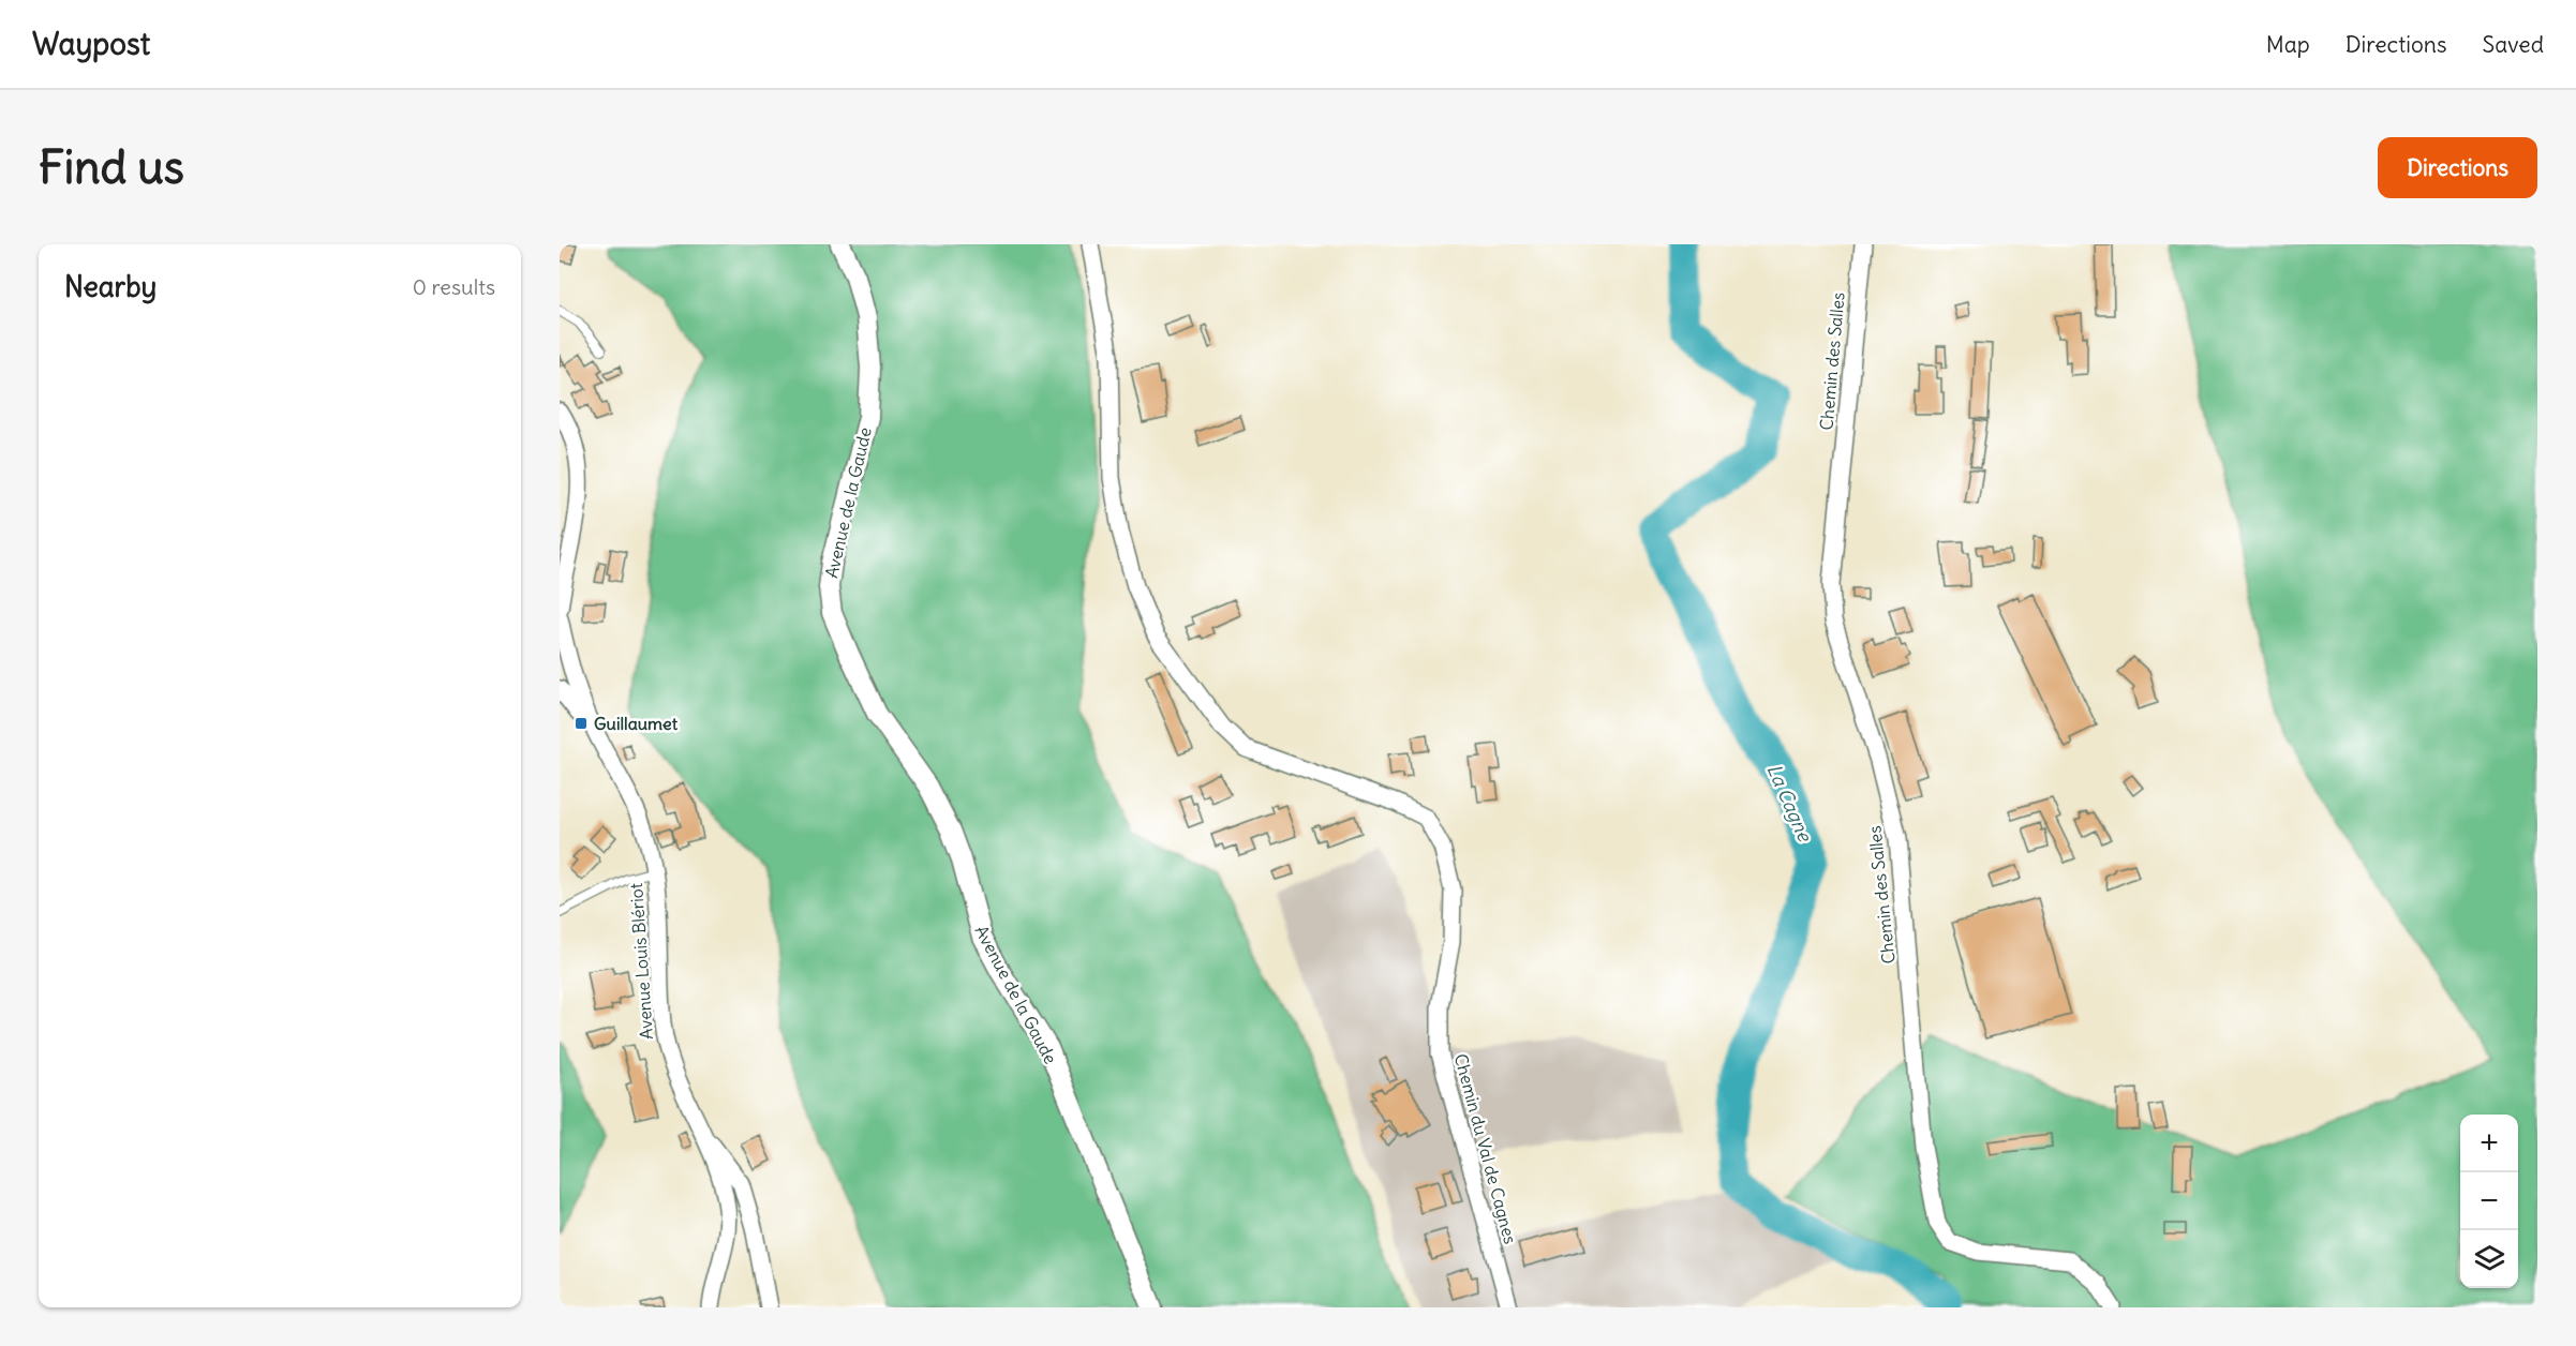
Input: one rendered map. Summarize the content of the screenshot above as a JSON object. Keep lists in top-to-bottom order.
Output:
{
  "streets": {
    "street": [
      "Chemin des Salles",
      "Avenue de la Gaude",
      "Avenue Louis Blériot",
      "Chemin du Val de Cagnes"
    ]
  },
  "water": ["La Cagne"],
  "places": {
    "transit": ["Guillaumet"]
  },
  "page": {
    "header": "Waypost",
    "nav": ["Map", "Directions", "Saved"],
    "buttons": "Directions",
    "title": "Find us",
    "heading": ["Nearby", "0 results"],
    "map_buttons": ["+", "−"]
  }
}
